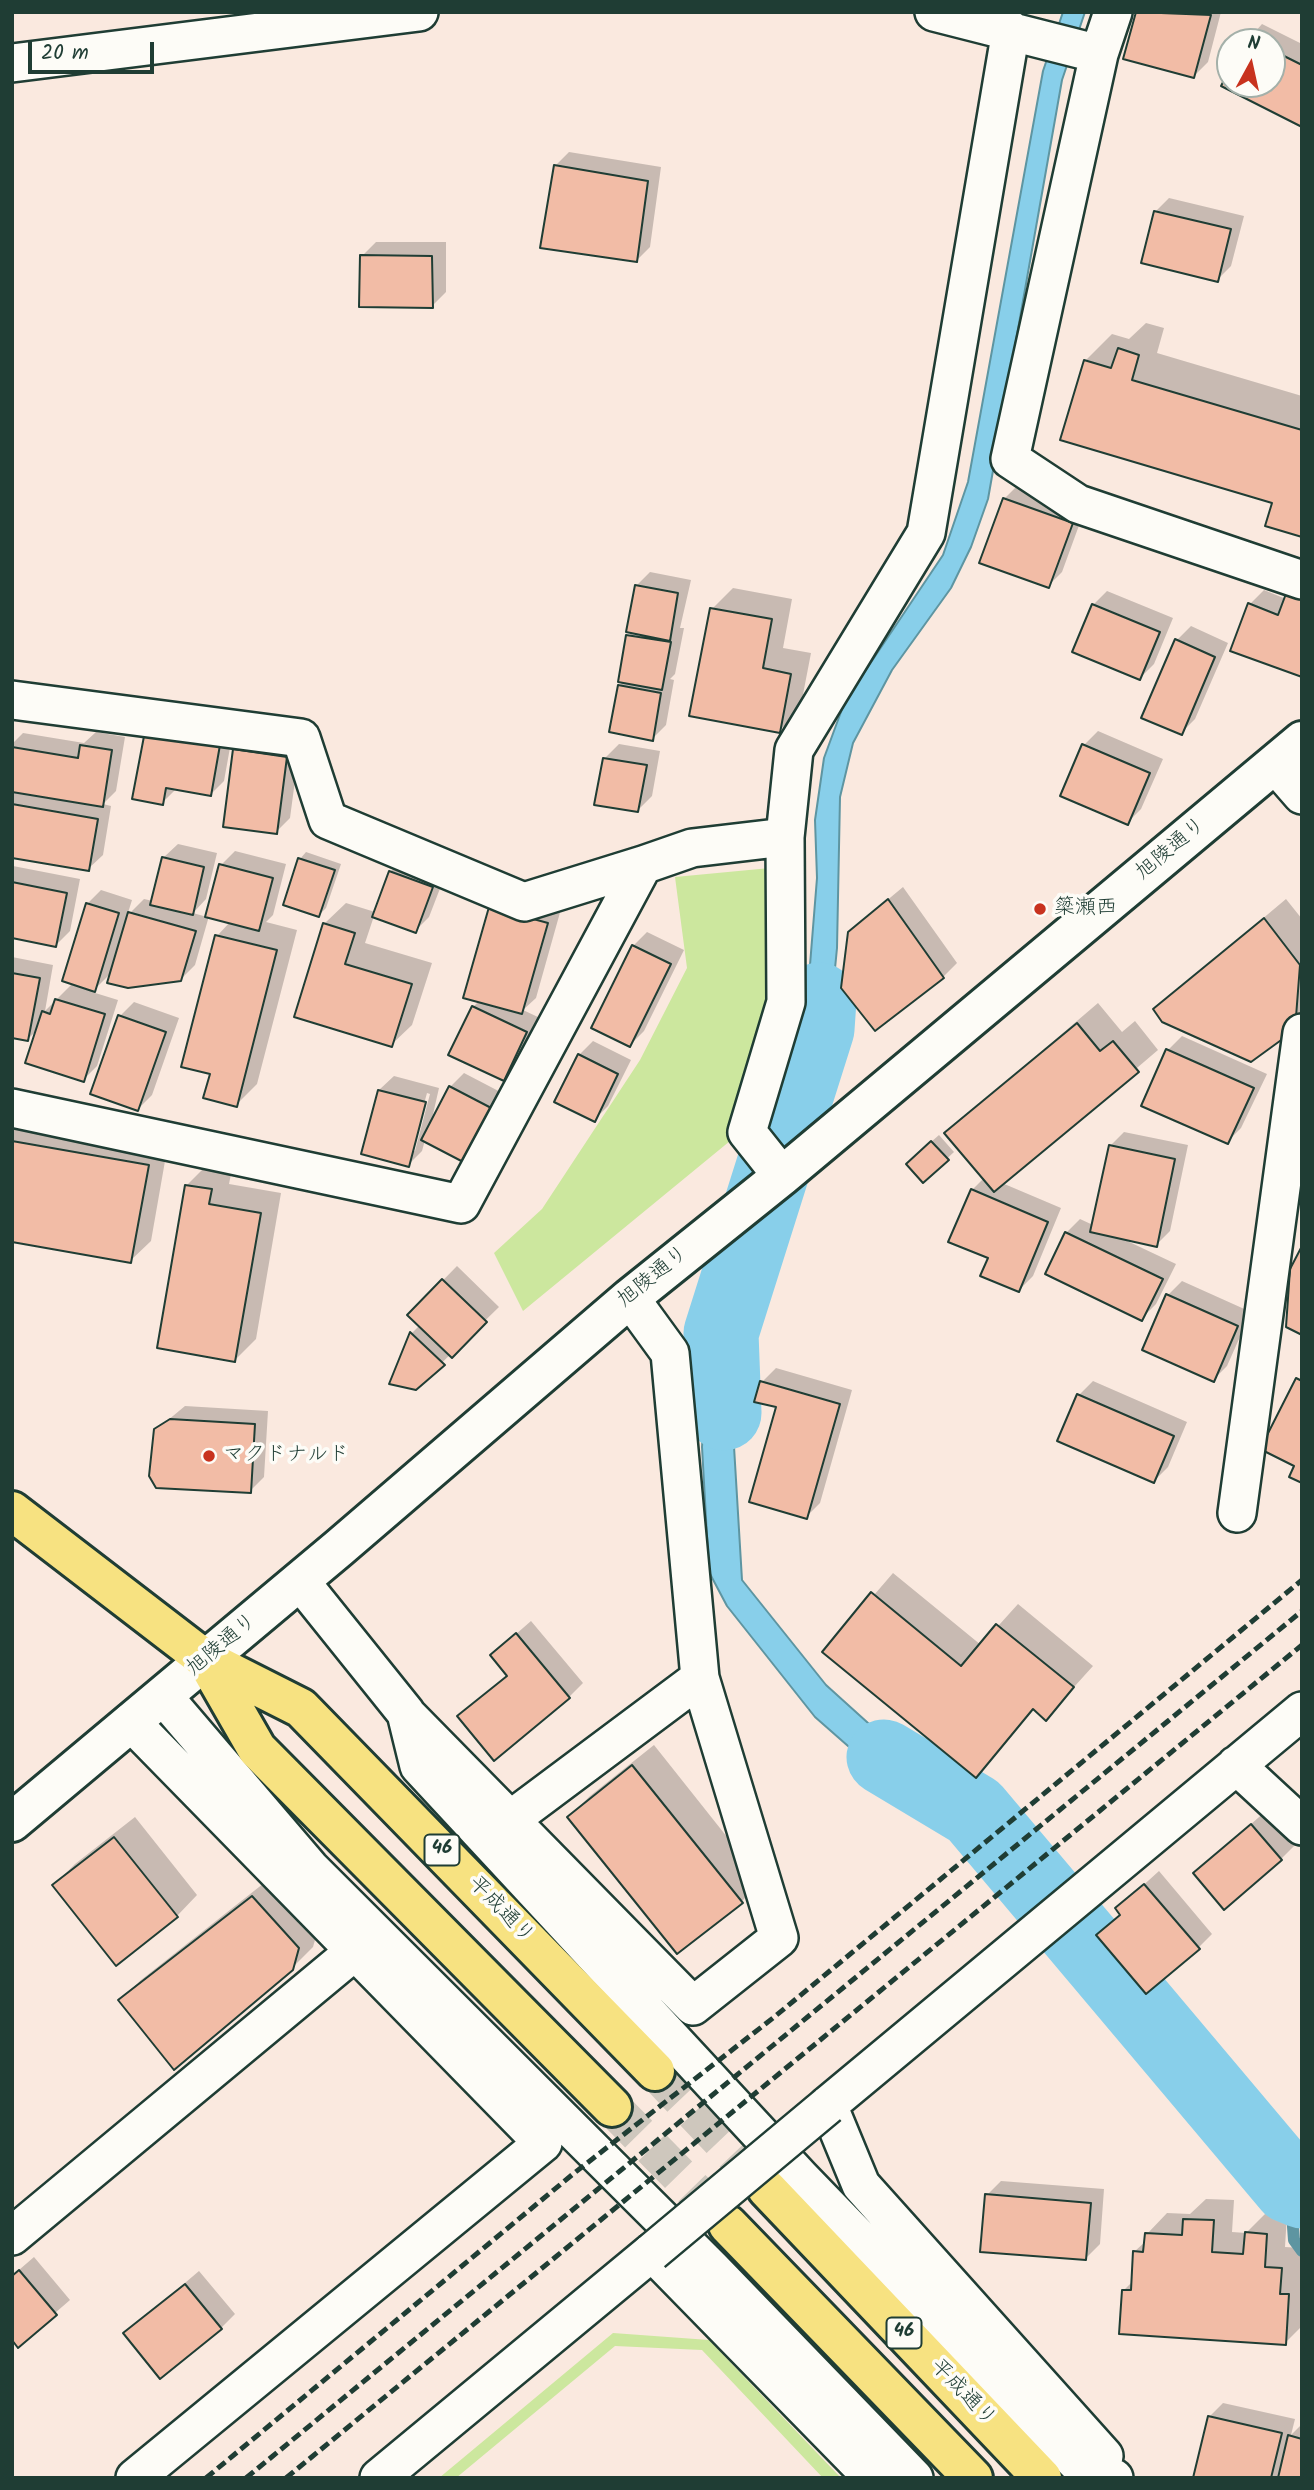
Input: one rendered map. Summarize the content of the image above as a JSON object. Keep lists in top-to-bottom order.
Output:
{
  "streets": {
    "main road": ["46", "平成通り"],
    "street": ["旭陵通り"]
  },
  "crossings": [
    ["旭陵通り", "平成通り"]
  ],
  "places": ["簗瀬西", "マクドナルド"],
  "scale_bar": "20 m",
  "north": "top"
}
